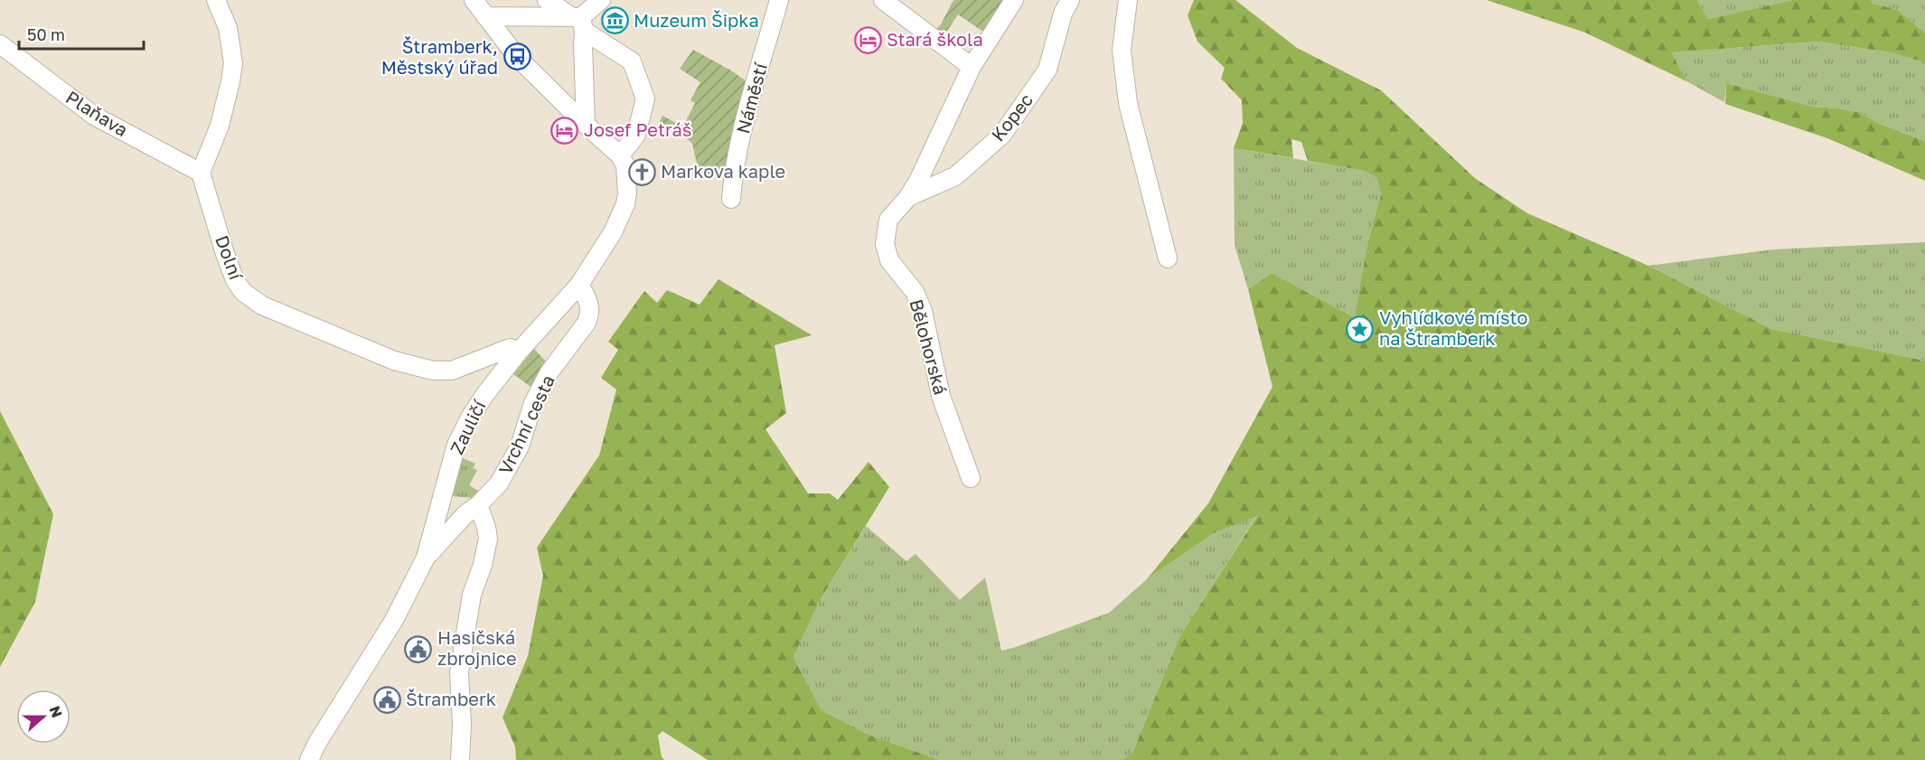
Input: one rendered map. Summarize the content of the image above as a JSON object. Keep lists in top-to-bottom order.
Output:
{
  "streets": {
    "street": [
      "Náměstí",
      "Plaňava",
      "Kopec",
      "Dolní",
      "Bělohorská",
      "Vrchní cesta",
      "Zauličí"
    ]
  },
  "crossings": [
    ["Plaňava", "Dolní"],
    ["Kopec", "Bělohorská"],
    ["Dolní", "Zauličí"],
    ["Vrchní cesta", "Zauličí"]
  ],
  "places": {
    "museum": ["Muzeum Šipka"],
    "hotel": ["Stará škola", "Josef Petráš"],
    "bus stop": ["Štramberk, Městský úřad"],
    "church": ["Markova kaple"],
    "place": ["Vyhlídkové místo na Štramberk"],
    "public building": ["Hasičská zbrojnice", "Štramberk"]
  },
  "scale_bar": "50 m",
  "north": "right"
}
